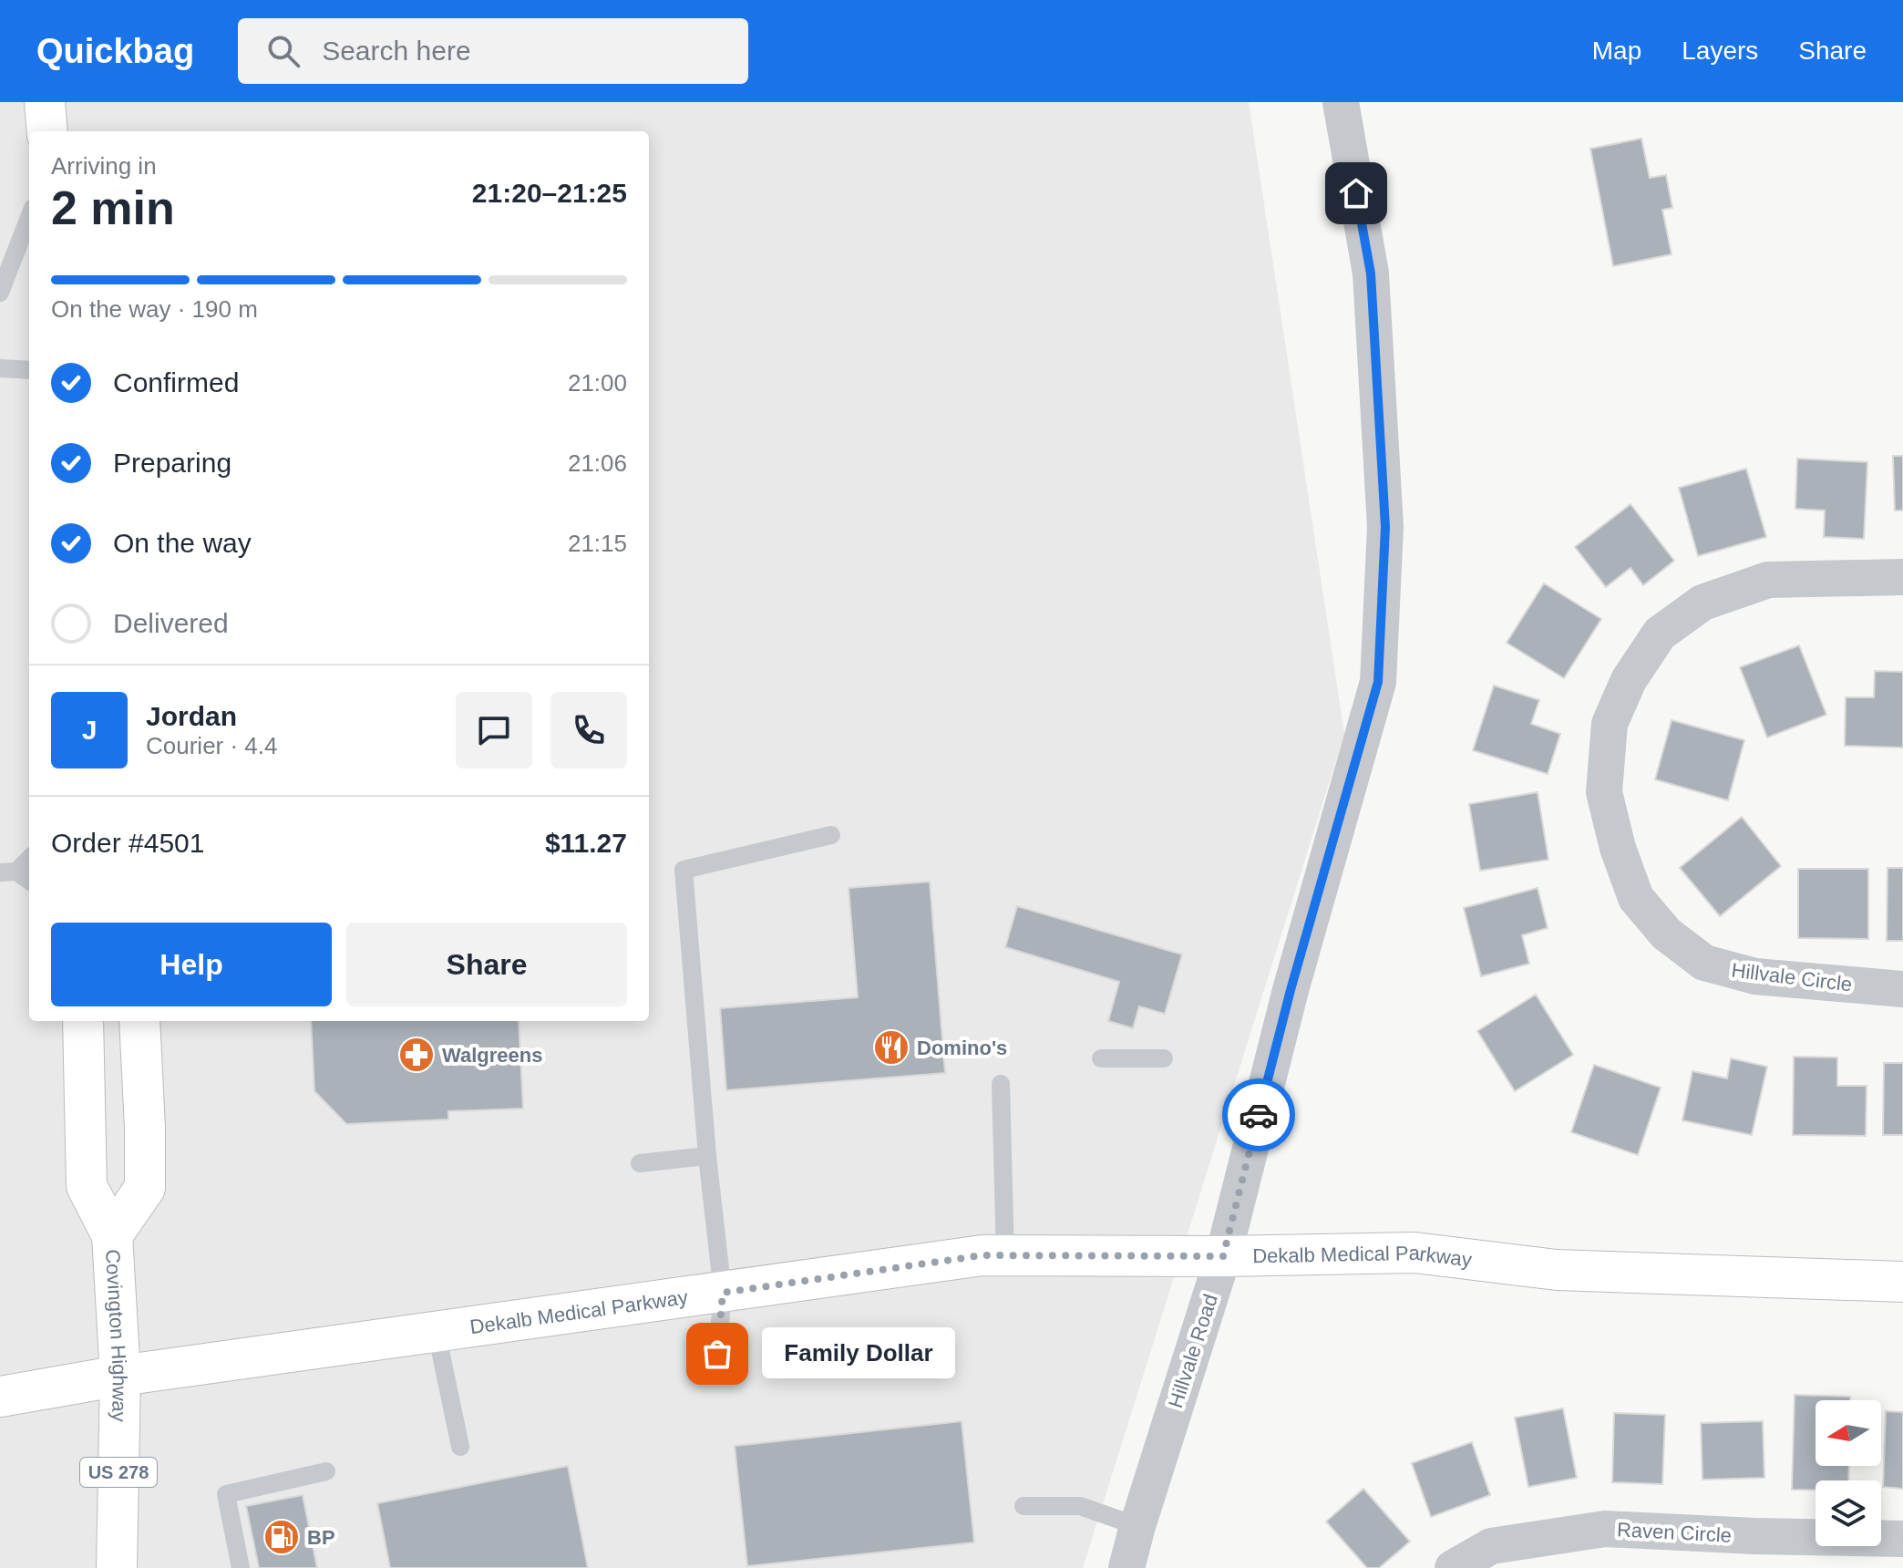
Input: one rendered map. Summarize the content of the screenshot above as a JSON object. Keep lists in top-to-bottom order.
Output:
{
  "streets": {
    "main road": ["Dekalb Medical Parkway", "Covington Highway", "US 278"],
    "street": ["Hillvale Circle", "Hillvale Road", "Raven Circle"]
  },
  "crossings": [
    ["Dekalb Medical Parkway", "Covington Highway"],
    ["Dekalb Medical Parkway", "Hillvale Road"]
  ],
  "places": {
    "restaurant": ["Domino's"],
    "pharmacy": ["Walgreens"],
    "other": ["Family Dollar"],
    "fuel station": ["BP"]
  },
  "north": "left",
  "page": {
    "header": "Quickbag",
    "search": "Search here",
    "nav": ["Map", "Layers", "Share"],
    "heading": ["2 min", "Arriving in", "21:20–21:25"],
    "panel": [
      "Jordan",
      "Courier · 4.4",
      "Order #4501",
      "$11.27"
    ],
    "bar": "On the way · 190 m",
    "list": [
      ["Confirmed", "21:00"],
      ["Preparing", "21:06"],
      ["On the way", "21:15"],
      "Delivered"
    ],
    "round": "J",
    "buttons": ["Help", "Share"],
    "bubble": "Family Dollar"
  }
}
